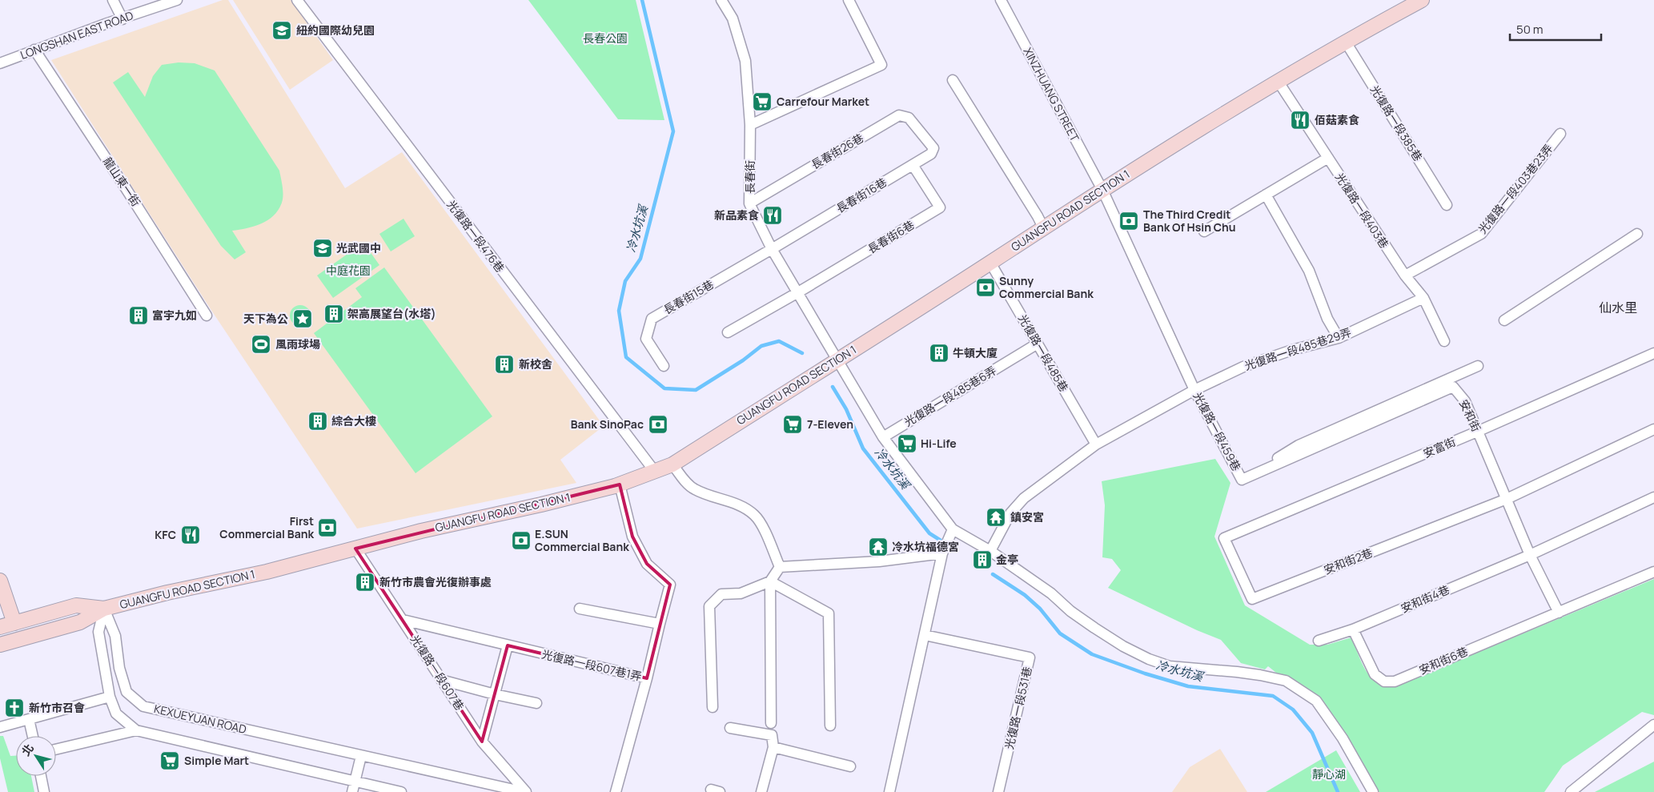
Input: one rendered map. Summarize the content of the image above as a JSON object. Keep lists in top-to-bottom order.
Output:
{
  "streets": {
    "main road": ["GUANGFU ROAD SECTION 1"],
    "street": [
      "LONGSHAN EAST ROAD",
      "XINZHUANG STREET",
      "光復路一段385巷",
      "長春街26巷",
      "長春街",
      "龍山東一街",
      "光復路一段403巷23弄",
      "長春街16巷",
      "光復路一段403巷",
      "光復路一段476巷",
      "長春街6巷",
      "長春街15巷",
      "光復路一段485巷29弄",
      "光復路一段485巷",
      "光復路一段485巷6弄",
      "安和街",
      "光復路一段459巷",
      "安富街",
      "安和街2巷",
      "安和街4巷",
      "安和街6巷",
      "光復路一段607巷1弄",
      "光復路一段607巷",
      "光復路一段531巷",
      "KEXUEYUAN ROAD"
    ]
  },
  "crossings": [
    ["LONGSHAN EAST ROAD", "龍山東一街"],
    ["XINZHUANG STREET", "GUANGFU ROAD SECTION 1"],
    ["XINZHUANG STREET", "光復路一段459巷"],
    ["光復路一段385巷", "GUANGFU ROAD SECTION 1"],
    ["長春街26巷", "長春街"],
    ["長春街26巷", "長春街16巷"],
    ["長春街", "長春街16巷"],
    ["長春街", "GUANGFU ROAD SECTION 1"],
    ["長春街", "長春街6巷"],
    ["長春街", "長春街15巷"],
    ["長春街", "光復路一段485巷6弄"],
    ["光復路一段403巷23弄", "光復路一段403巷"],
    ["長春街16巷", "長春街6巷"],
    ["長春街16巷", "長春街15巷"],
    ["GUANGFU ROAD SECTION 1", "光復路一段403巷"],
    ["GUANGFU ROAD SECTION 1", "光復路一段476巷"],
    ["GUANGFU ROAD SECTION 1", "光復路一段485巷"],
    ["GUANGFU ROAD SECTION 1", "光復路一段459巷"],
    ["GUANGFU ROAD SECTION 1", "光復路一段607巷1弄"],
    ["GUANGFU ROAD SECTION 1", "光復路一段607巷"],
    ["GUANGFU ROAD SECTION 1", "KEXUEYUAN ROAD"],
    ["光復路一段403巷", "光復路一段485巷29弄"],
    ["光復路一段485巷29弄", "光復路一段485巷"],
    ["光復路一段485巷29弄", "光復路一段459巷"],
    ["光復路一段485巷", "光復路一段485巷6弄"],
    ["安和街", "光復路一段459巷"],
    ["安和街", "安富街"],
    ["安和街", "安和街2巷"],
    ["安和街", "安和街4巷"],
    ["安和街", "安和街6巷"],
    ["安富街", "安和街2巷"],
    ["安和街4巷", "安和街6巷"],
    ["光復路一段607巷1弄", "光復路一段607巷"],
    ["光復路一段607巷", "KEXUEYUAN ROAD"]
  ],
  "districts": ["仙水里"],
  "water": ["冷水坑溪"],
  "parks": ["長春公園", "中庭花園", "靜心湖"],
  "places": {
    "school or university": ["紐約國際幼兒園", "光武國中"],
    "supermarket": [
      "Carrefour Market",
      "7-Eleven",
      "Hi-Life",
      "Simple Mart"
    ],
    "restaurant": ["佰菇素食", "新品素食", "KFC"],
    "bank": [
      "The Third Credit Bank Of Hsin Chu",
      "Sunny Commercial Bank",
      "Bank SinoPac",
      "First Commercial Bank",
      "E.SUN Commercial Bank"
    ],
    "building": [
      "架高展望台(水塔)",
      "富宇九如",
      "牛頓大廈",
      "新校舍",
      "綜合大樓",
      "金亭",
      "新竹市農會光復辦事處"
    ],
    "place": ["天下為公"],
    "sports": ["風雨球場"],
    "temple": ["鎮安宮", "冷水坑福德宮"],
    "church": ["新竹市召會"]
  },
  "scale_bar": "50 m",
  "north": "top left"
}
